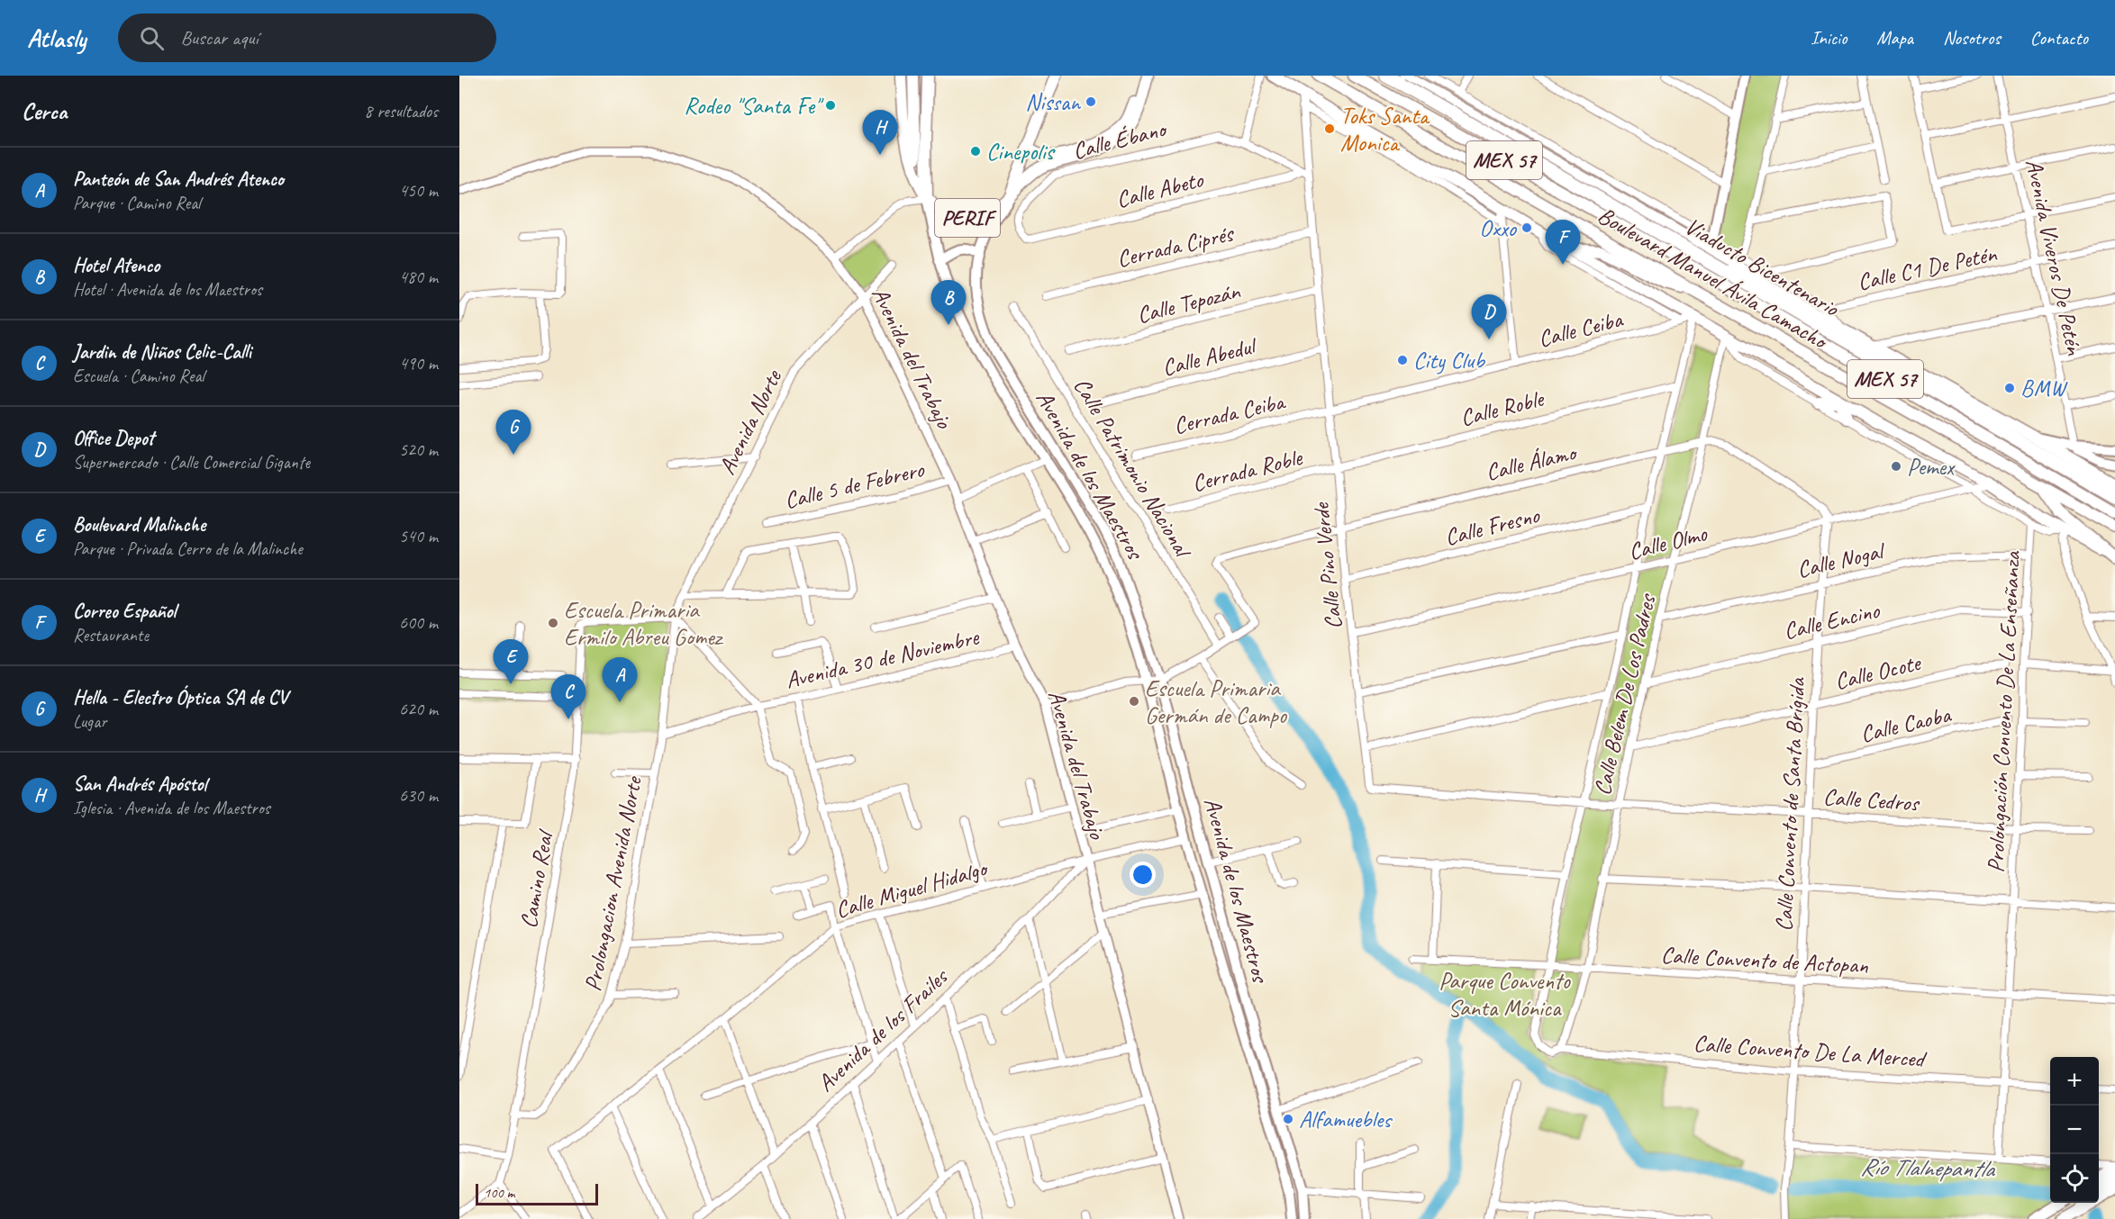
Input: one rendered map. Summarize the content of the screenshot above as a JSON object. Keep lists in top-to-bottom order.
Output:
{
  "streets": {
    "highway": ["Viaducto Bicentenario"],
    "main road": [
      "MEX 57",
      "PERIF",
      "Boulevard Manuel Ávila Camacho",
      "Avenida de los Maestros"
    ],
    "street": [
      "Calle Ébano",
      "Calle Abeto",
      "Cerrada Ciprés",
      "Avenida Viveros De Petén",
      "Calle C1 De Petén",
      "Calle Tepozán",
      "Calle Ceiba",
      "Calle Abedul",
      "Avenida del Trabajo",
      "Calle Roble",
      "Cerrada Ceiba",
      "Avenida Norte",
      "Calle Álamo",
      "Calle Patrimonio Nacional",
      "Cerrada Roble",
      "Calle 5 de Febrero",
      "Calle Fresno",
      "Calle Olmo",
      "Calle Nogal",
      "Calle Pino Verde",
      "Calle Encino",
      "Avenida 30 de Noviembre",
      "Calle Ocote",
      "Calle Belem De Los Padres",
      "Prolongación Convento De La Enseñanza",
      "Calle Caoba",
      "Calle Cedros",
      "Calle Convento de Santa Brígida",
      "Camino Real",
      "Prolongacion Avenida Norte",
      "Calle Miguel Hidalgo",
      "Calle Convento de Actopan",
      "Avenida de los Frailes",
      "Calle Convento De La Merced"
    ]
  },
  "crossings": [
    ["Calle Ébano", "Calle Abeto"],
    ["Calle Ébano", "Calle Pino Verde"],
    ["PERIF", "Avenida de los Maestros"],
    ["Cerrada Ciprés", "Calle Pino Verde"],
    ["Avenida Viveros De Petén", "Calle C1 De Petén"],
    ["Boulevard Manuel Ávila Camacho", "Calle Ceiba"],
    ["Boulevard Manuel Ávila Camacho", "Calle Olmo"],
    ["Boulevard Manuel Ávila Camacho", "Calle Pino Verde"],
    ["Boulevard Manuel Ávila Camacho", "Calle Belem De Los Padres"],
    ["Calle Tepozán", "Calle Pino Verde"],
    ["Calle Ceiba", "Cerrada Ceiba"],
    ["Calle Ceiba", "Calle Pino Verde"],
    ["Calle Ceiba", "Calle Belem De Los Padres"],
    ["Calle Abedul", "Calle Pino Verde"],
    ["Avenida del Trabajo", "Avenida Norte"],
    ["Avenida del Trabajo", "Calle 5 de Febrero"],
    ["Avenida del Trabajo", "Avenida 30 de Noviembre"],
    ["Avenida del Trabajo", "Calle Miguel Hidalgo"],
    ["Avenida del Trabajo", "Avenida de los Frailes"],
    ["Calle Roble", "Cerrada Roble"],
    ["Calle Roble", "Calle Pino Verde"],
    ["Calle Roble", "Calle Belem De Los Padres"],
    ["Cerrada Ceiba", "Calle Pino Verde"],
    ["Avenida Norte", "Avenida 30 de Noviembre"],
    ["Avenida Norte", "Camino Real"],
    ["Avenida Norte", "Prolongacion Avenida Norte"],
    ["Calle Álamo", "Calle Olmo"],
    ["Calle Álamo", "Calle Pino Verde"],
    ["Calle Álamo", "Calle Belem De Los Padres"],
    ["Calle Álamo", "Calle Convento de Santa Brígida"],
    ["Cerrada Roble", "Calle Pino Verde"],
    ["Avenida de los Maestros", "Calle Miguel Hidalgo"],
    ["Calle Fresno", "Calle Pino Verde"],
    ["Calle Fresno", "Calle Belem De Los Padres"],
    ["Calle Olmo", "Calle Pino Verde"],
    ["Calle Olmo", "Calle Belem De Los Padres"],
    ["Calle Olmo", "Calle Convento de Santa Brígida"],
    ["Calle Nogal", "Calle Belem De Los Padres"],
    ["Calle Nogal", "Prolongación Convento De La Enseñanza"],
    ["Calle Nogal", "Calle Convento de Santa Brígida"],
    ["Calle Pino Verde", "Calle Belem De Los Padres"],
    ["Calle Pino Verde", "Calle Cedros"],
    ["Calle Encino", "Calle Belem De Los Padres"],
    ["Calle Encino", "Prolongación Convento De La Enseñanza"],
    ["Calle Encino", "Calle Convento de Santa Brígida"],
    ["Avenida 30 de Noviembre", "Camino Real"],
    ["Avenida 30 de Noviembre", "Prolongacion Avenida Norte"],
    ["Calle Ocote", "Calle Belem De Los Padres"],
    ["Calle Ocote", "Calle Convento de Santa Brígida"],
    ["Calle Belem De Los Padres", "Calle Cedros"],
    ["Calle Belem De Los Padres", "Calle Convento de Actopan"],
    ["Calle Belem De Los Padres", "Calle Convento De La Merced"],
    ["Prolongación Convento De La Enseñanza", "Calle Cedros"],
    ["Prolongación Convento De La Enseñanza", "Calle Convento de Actopan"],
    ["Prolongación Convento De La Enseñanza", "Calle Convento De La Merced"],
    ["Calle Caoba", "Calle Convento de Santa Brígida"],
    ["Calle Cedros", "Calle Convento de Santa Brígida"],
    ["Calle Convento de Santa Brígida", "Calle Convento de Actopan"],
    ["Calle Convento de Santa Brígida", "Calle Convento De La Merced"],
    ["Camino Real", "Prolongacion Avenida Norte"],
    ["Calle Miguel Hidalgo", "Avenida de los Frailes"]
  ],
  "water": ["Río Tlalnepantla"],
  "parks": ["Parque Convento Santa Mónica"],
  "places": [
    "Nissan",
    "Rodeo \"Santa Fe\"",
    "Toks Santa Monica",
    "Cinepolis",
    "Oxxo",
    "City Club",
    "BMW",
    "Pemex",
    "Escuela Primaria Ermilo Abreu Gomez",
    "Escuela Primaria Germán de Campo",
    "Alfamuebles"
  ],
  "scale_bar": "100 m",
  "page": {
    "header": "Atlasly",
    "search": "Buscar aquí",
    "nav": [
      "Inicio",
      "Mapa",
      "Nosotros",
      "Contacto"
    ],
    "heading": ["Cerca", "8 resultados"],
    "pins": [
      "H",
      "F",
      "B",
      "D",
      "G",
      "E",
      "A",
      "C"
    ],
    "list": [
      {
        "mark": "A",
        "name": "Panteón de San Andrés Atenco",
        "note": "Parque · Camino Real",
        "value": "450 m"
      },
      {
        "mark": "B",
        "name": "Hotel Atenco",
        "note": "Hotel · Avenida de los Maestros",
        "value": "480 m"
      },
      {
        "mark": "C",
        "name": "Jardin de Niños Celic-Calli",
        "note": "Escuela · Camino Real",
        "value": "490 m"
      },
      {
        "mark": "D",
        "name": "Office Depot",
        "note": "Supermercado · Calle Comercial Gigante",
        "value": "520 m"
      },
      {
        "mark": "E",
        "name": "Boulevard Malinche",
        "note": "Parque · Privada Cerro de la Malinche",
        "value": "540 m"
      },
      {
        "mark": "F",
        "name": "Correo Español",
        "note": "Restaurante",
        "value": "600 m"
      },
      {
        "mark": "G",
        "name": "Hella - Electro Óptica SA de CV",
        "note": "Lugar",
        "value": "620 m"
      },
      {
        "mark": "H",
        "name": "San Andrés Apóstol",
        "note": "Iglesia · Avenida de los Maestros",
        "value": "630 m"
      }
    ],
    "map_buttons": ["+", "−"],
    "scale": "100 m"
  }
}
